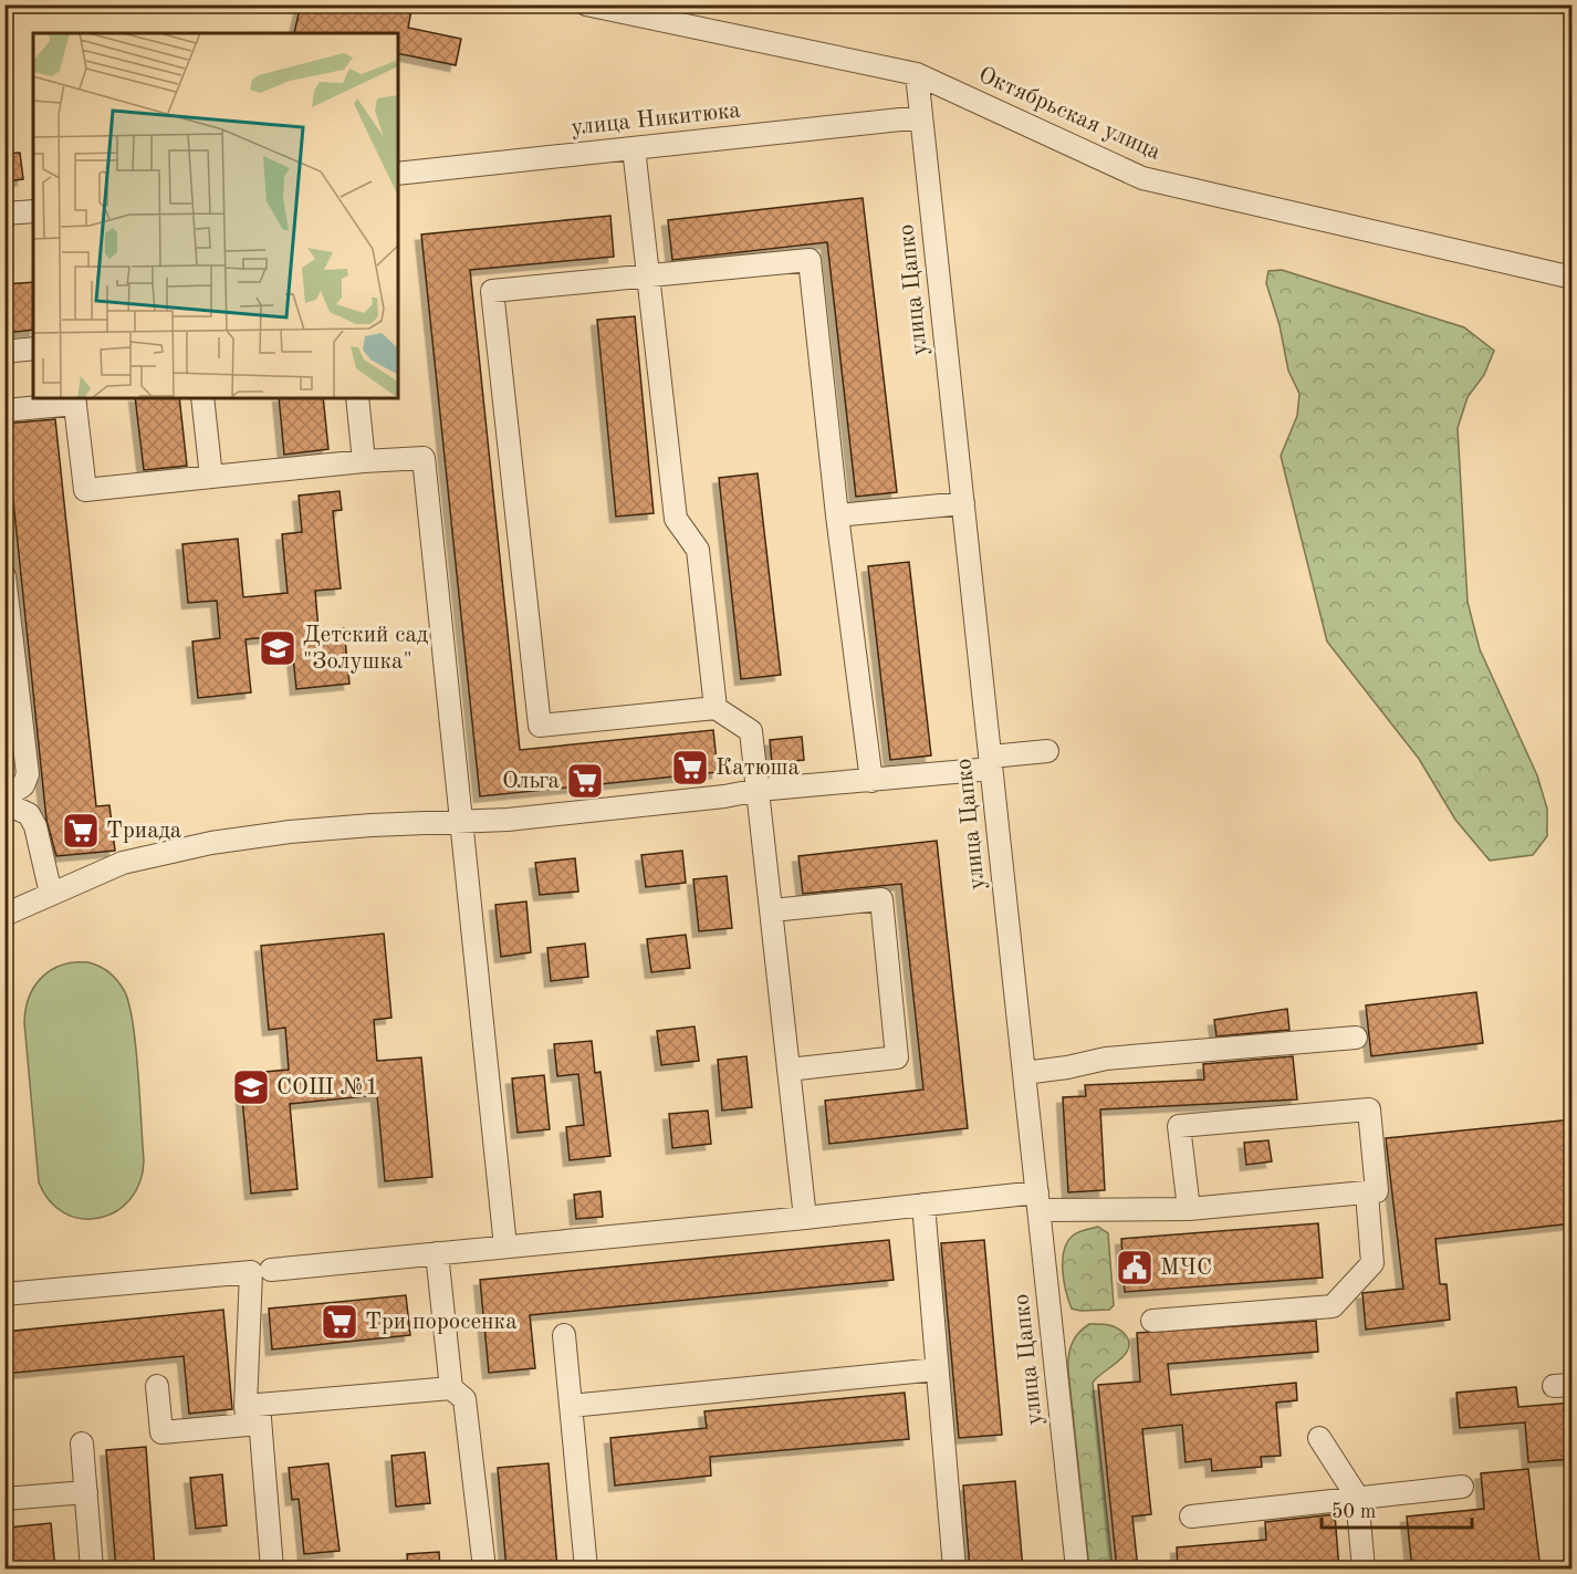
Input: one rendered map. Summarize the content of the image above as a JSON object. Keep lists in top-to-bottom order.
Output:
{
  "streets": {
    "street": ["Октябрьская улица", "улица Никитюка", "улица Цапко"]
  },
  "crossings": [
    ["Октябрьская улица", "улица Цапко"],
    ["улица Никитюка", "улица Цапко"]
  ],
  "places": {
    "school or university": ["Детский сад \"Золушка\"", "СОШ №1"],
    "supermarket": [
      "Катюша",
      "Ольга",
      "Триада",
      "Три поросенка"
    ],
    "public building": ["МЧС"]
  },
  "scale_bar": "50 m"
}
